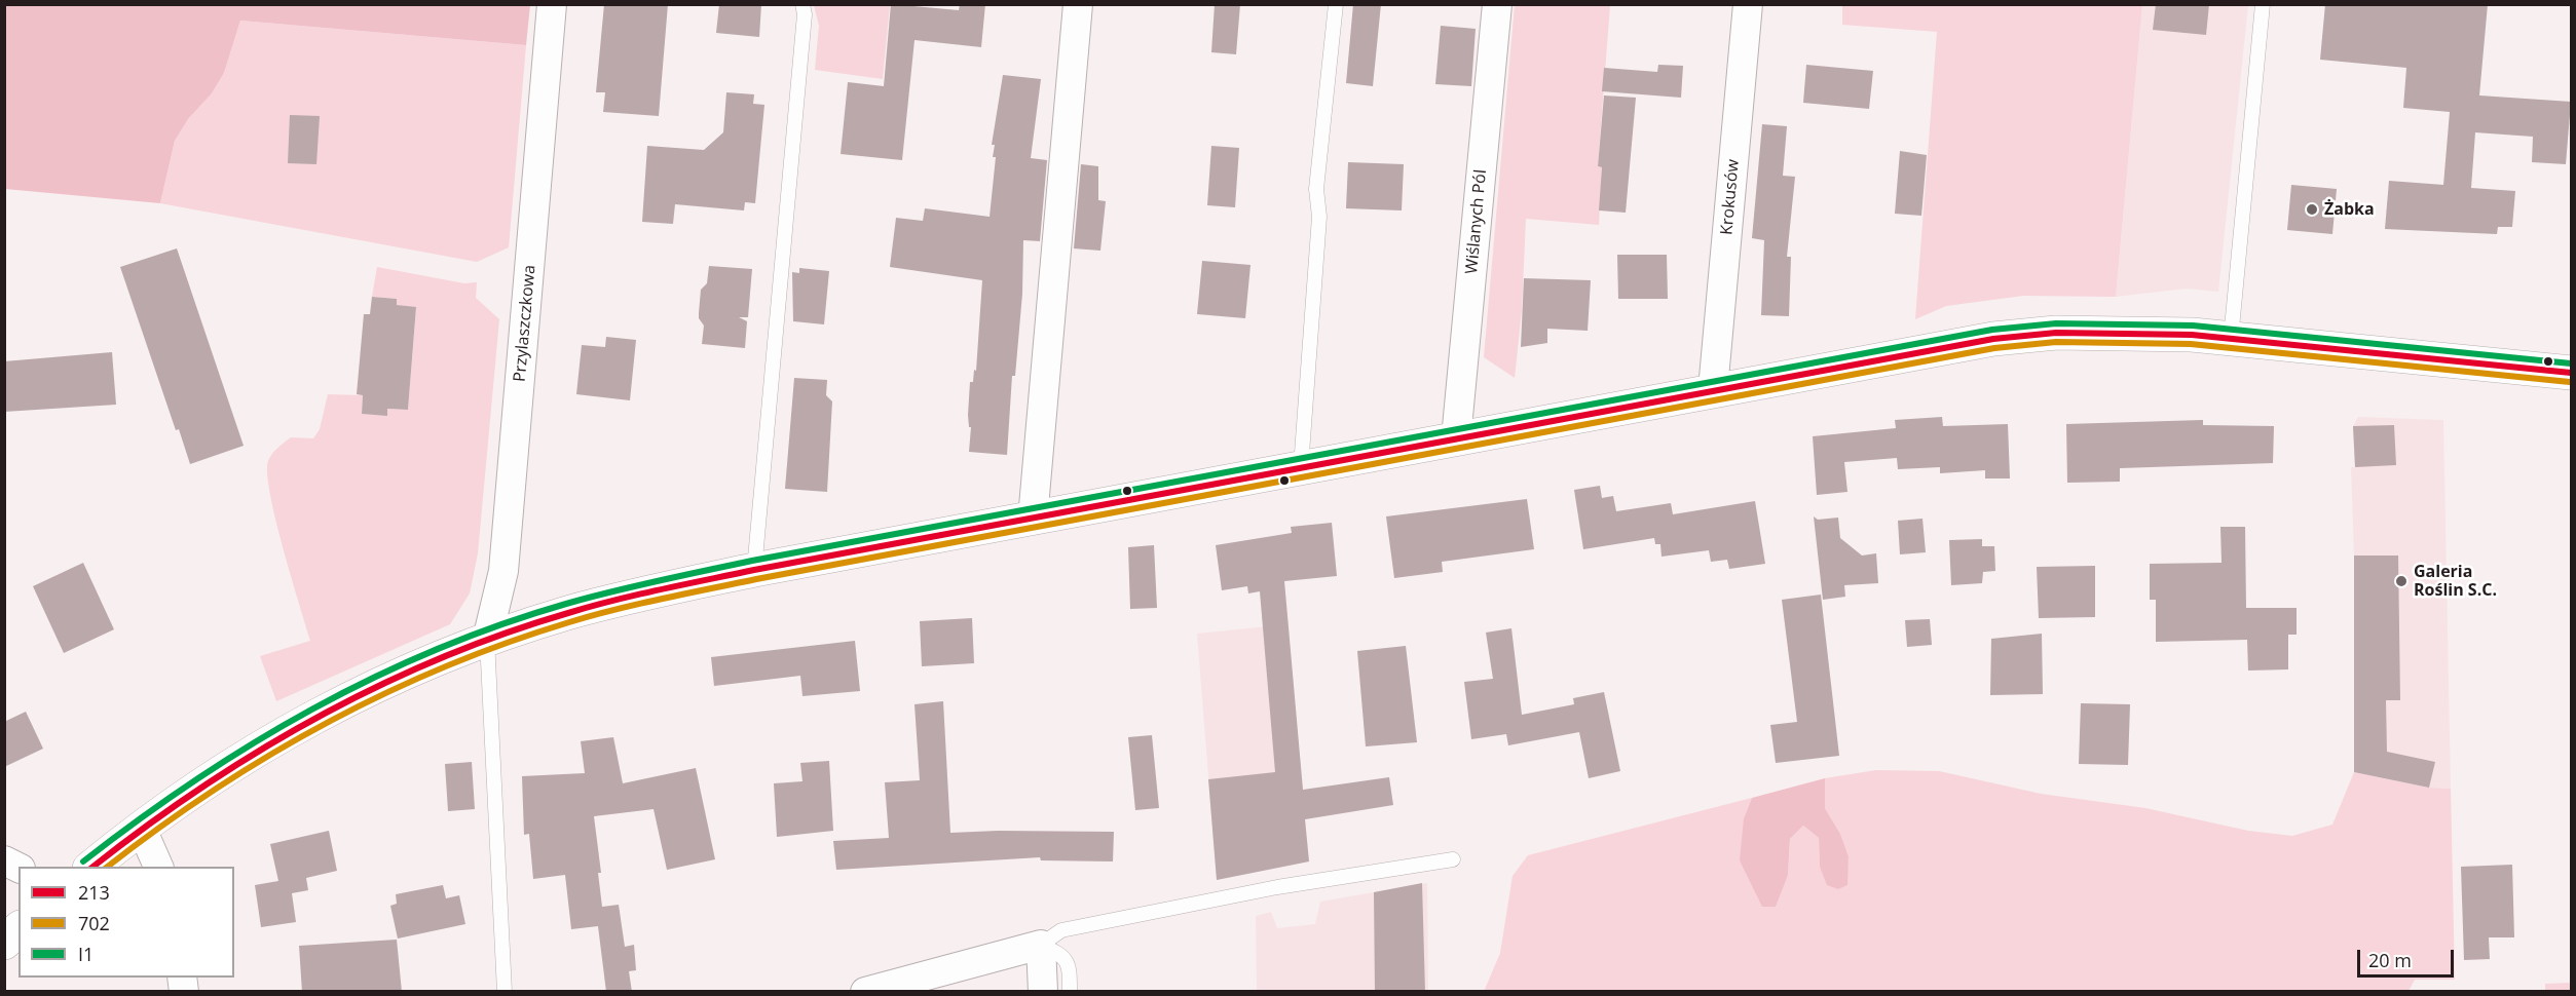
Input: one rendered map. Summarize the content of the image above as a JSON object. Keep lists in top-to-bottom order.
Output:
{
  "streets": {
    "street": ["Krokusów", "Wiślanych Pól", "Przylaszczkowa"]
  },
  "places": ["Żabka", "Galeria Roślin S.C."],
  "lines": ["transit line I1", "transit line 213", "transit line 702"],
  "legend": ["213", "702", "I1"],
  "scale_bar": "20 m"
}
